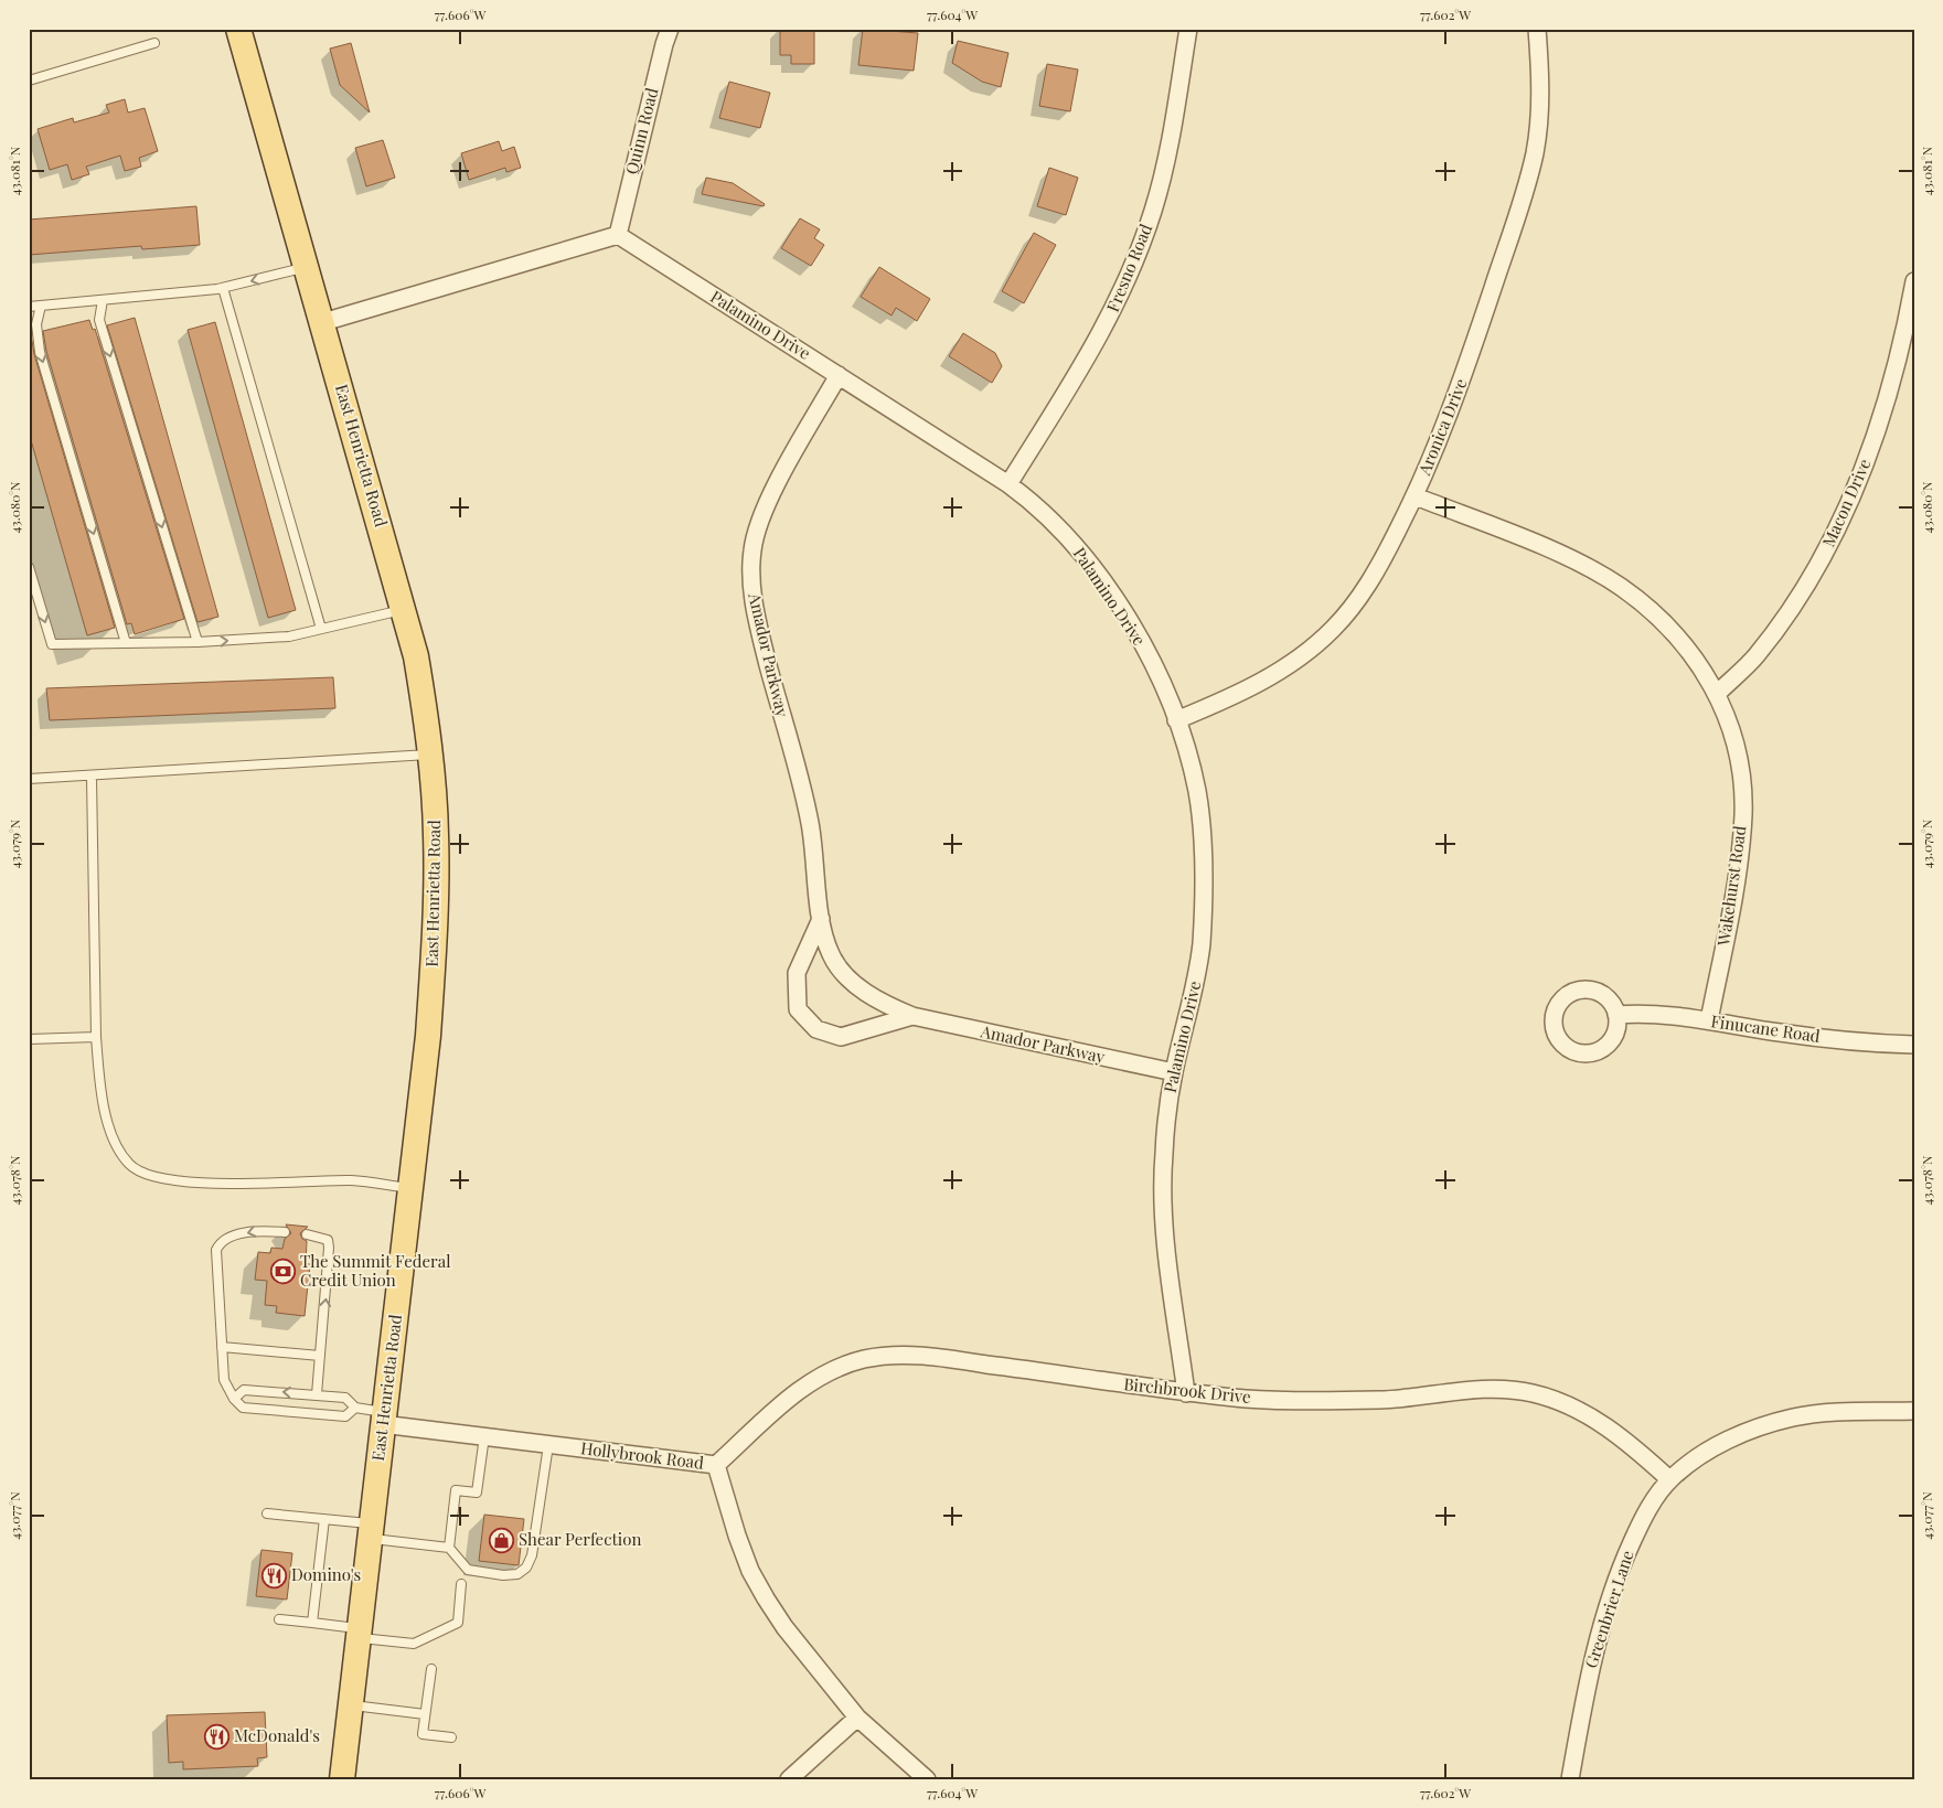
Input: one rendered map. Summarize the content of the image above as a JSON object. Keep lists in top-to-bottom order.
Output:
{
  "streets": {
    "main road": ["East Henrietta Road"],
    "street": [
      "Quinn Road",
      "Fresno Road",
      "Palamino Drive",
      "Aronica Drive",
      "Macon Drive",
      "Amador Parkway",
      "Wakehurst Road",
      "Finucane Road",
      "Birchbrook Drive",
      "Hollybrook Road",
      "Greenbrier Lane"
    ]
  },
  "crossings": [
    ["Quinn Road", "Palamino Drive"],
    ["Fresno Road", "Palamino Drive"],
    ["Palamino Drive", "Aronica Drive"],
    ["Palamino Drive", "Amador Parkway"],
    ["Palamino Drive", "Birchbrook Drive"],
    ["Aronica Drive", "Wakehurst Road"],
    ["East Henrietta Road", "Hollybrook Road"],
    ["Macon Drive", "Wakehurst Road"],
    ["Wakehurst Road", "Finucane Road"],
    ["Birchbrook Drive", "Hollybrook Road"],
    ["Birchbrook Drive", "Greenbrier Lane"]
  ],
  "places": {
    "bank": ["The Summit Federal Credit Union"],
    "shop": ["Shear Perfection"],
    "restaurant": ["Domino's", "McDonald's"]
  },
  "coordinates": [
    "77.606°W",
    "77.604°W",
    "77.602°W",
    "43.081°N",
    "43.080°N",
    "43.079°N",
    "43.078°N",
    "43.077°N"
  ]
}
